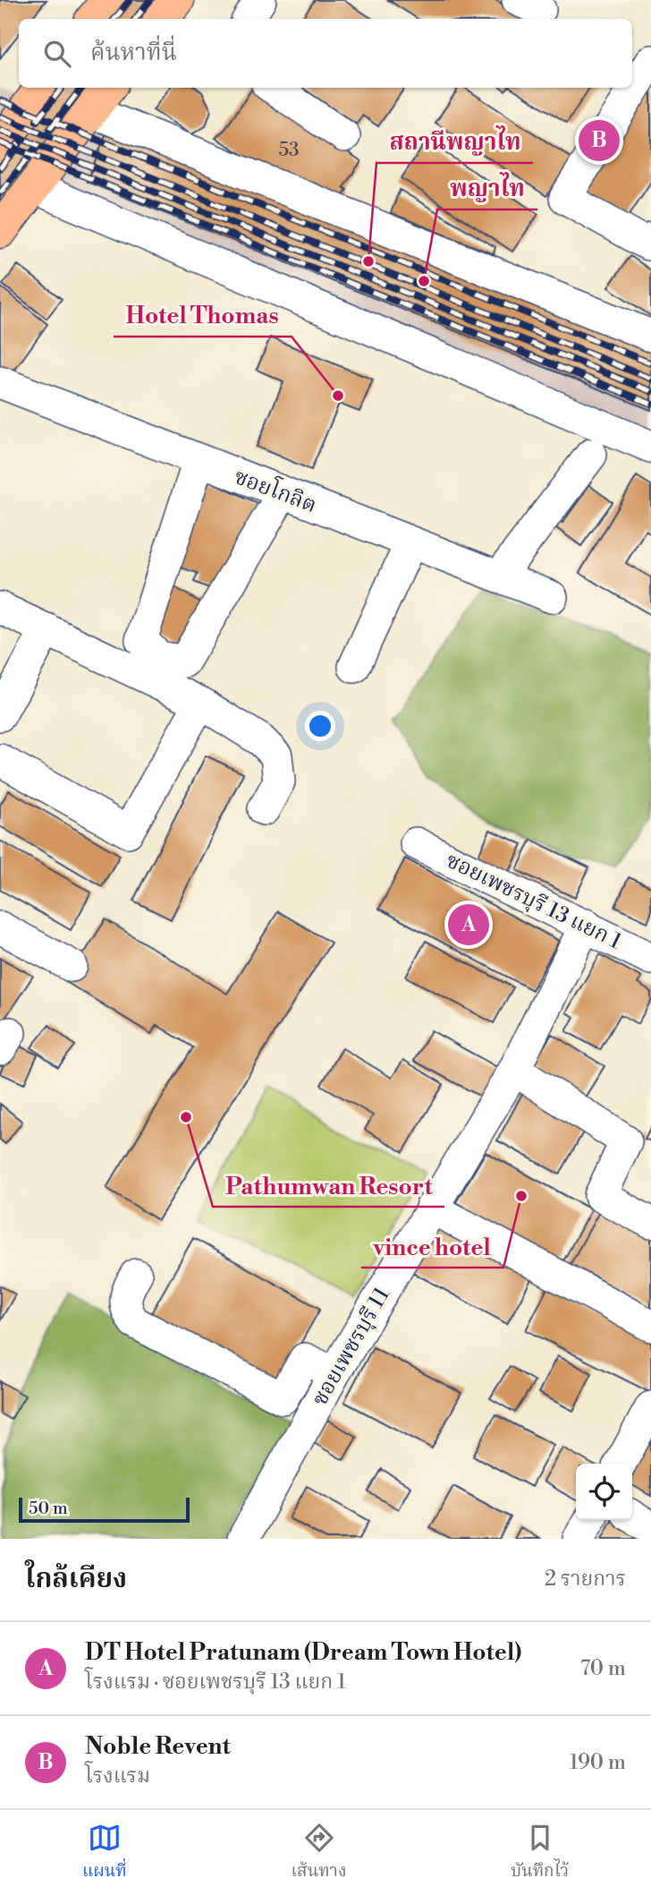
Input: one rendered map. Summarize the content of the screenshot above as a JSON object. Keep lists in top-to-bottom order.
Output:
{
  "streets": {
    "street": ["ซอยโกลิต", "ซอยเพชรบุรี 13 แยก 1", "ซอยเพชรบุรี 11"]
  },
  "crossings": [
    ["ซอยเพชรบุรี 13 แยก 1", "ซอยเพชรบุรี 11"]
  ],
  "places": [
    "สถานีพญาไท",
    "พญาไท",
    "Hotel Thomas",
    "Pathumwan Resort",
    "vince hotel"
  ],
  "house_numbers": ["53"],
  "scale_bar": "50 m",
  "page": {
    "search": "ค้นหาที่นี่",
    "pins": ["B", "A"],
    "scale": "50 m",
    "heading": ["ใกล้เคียง", "2 รายการ"],
    "list": [
      {
        "mark": "A",
        "name": "DT Hotel Pratunam (Dream Town Hotel)",
        "note": "โรงแรม · ซอยเพชรบุรี 13 แยก 1",
        "value": "70 m"
      },
      {
        "mark": "B",
        "name": "Noble Revent",
        "note": "โรงแรม",
        "value": "190 m"
      }
    ],
    "nav": ["แผนที่", "เส้นทาง", "บันทึกไว้"]
  }
}
